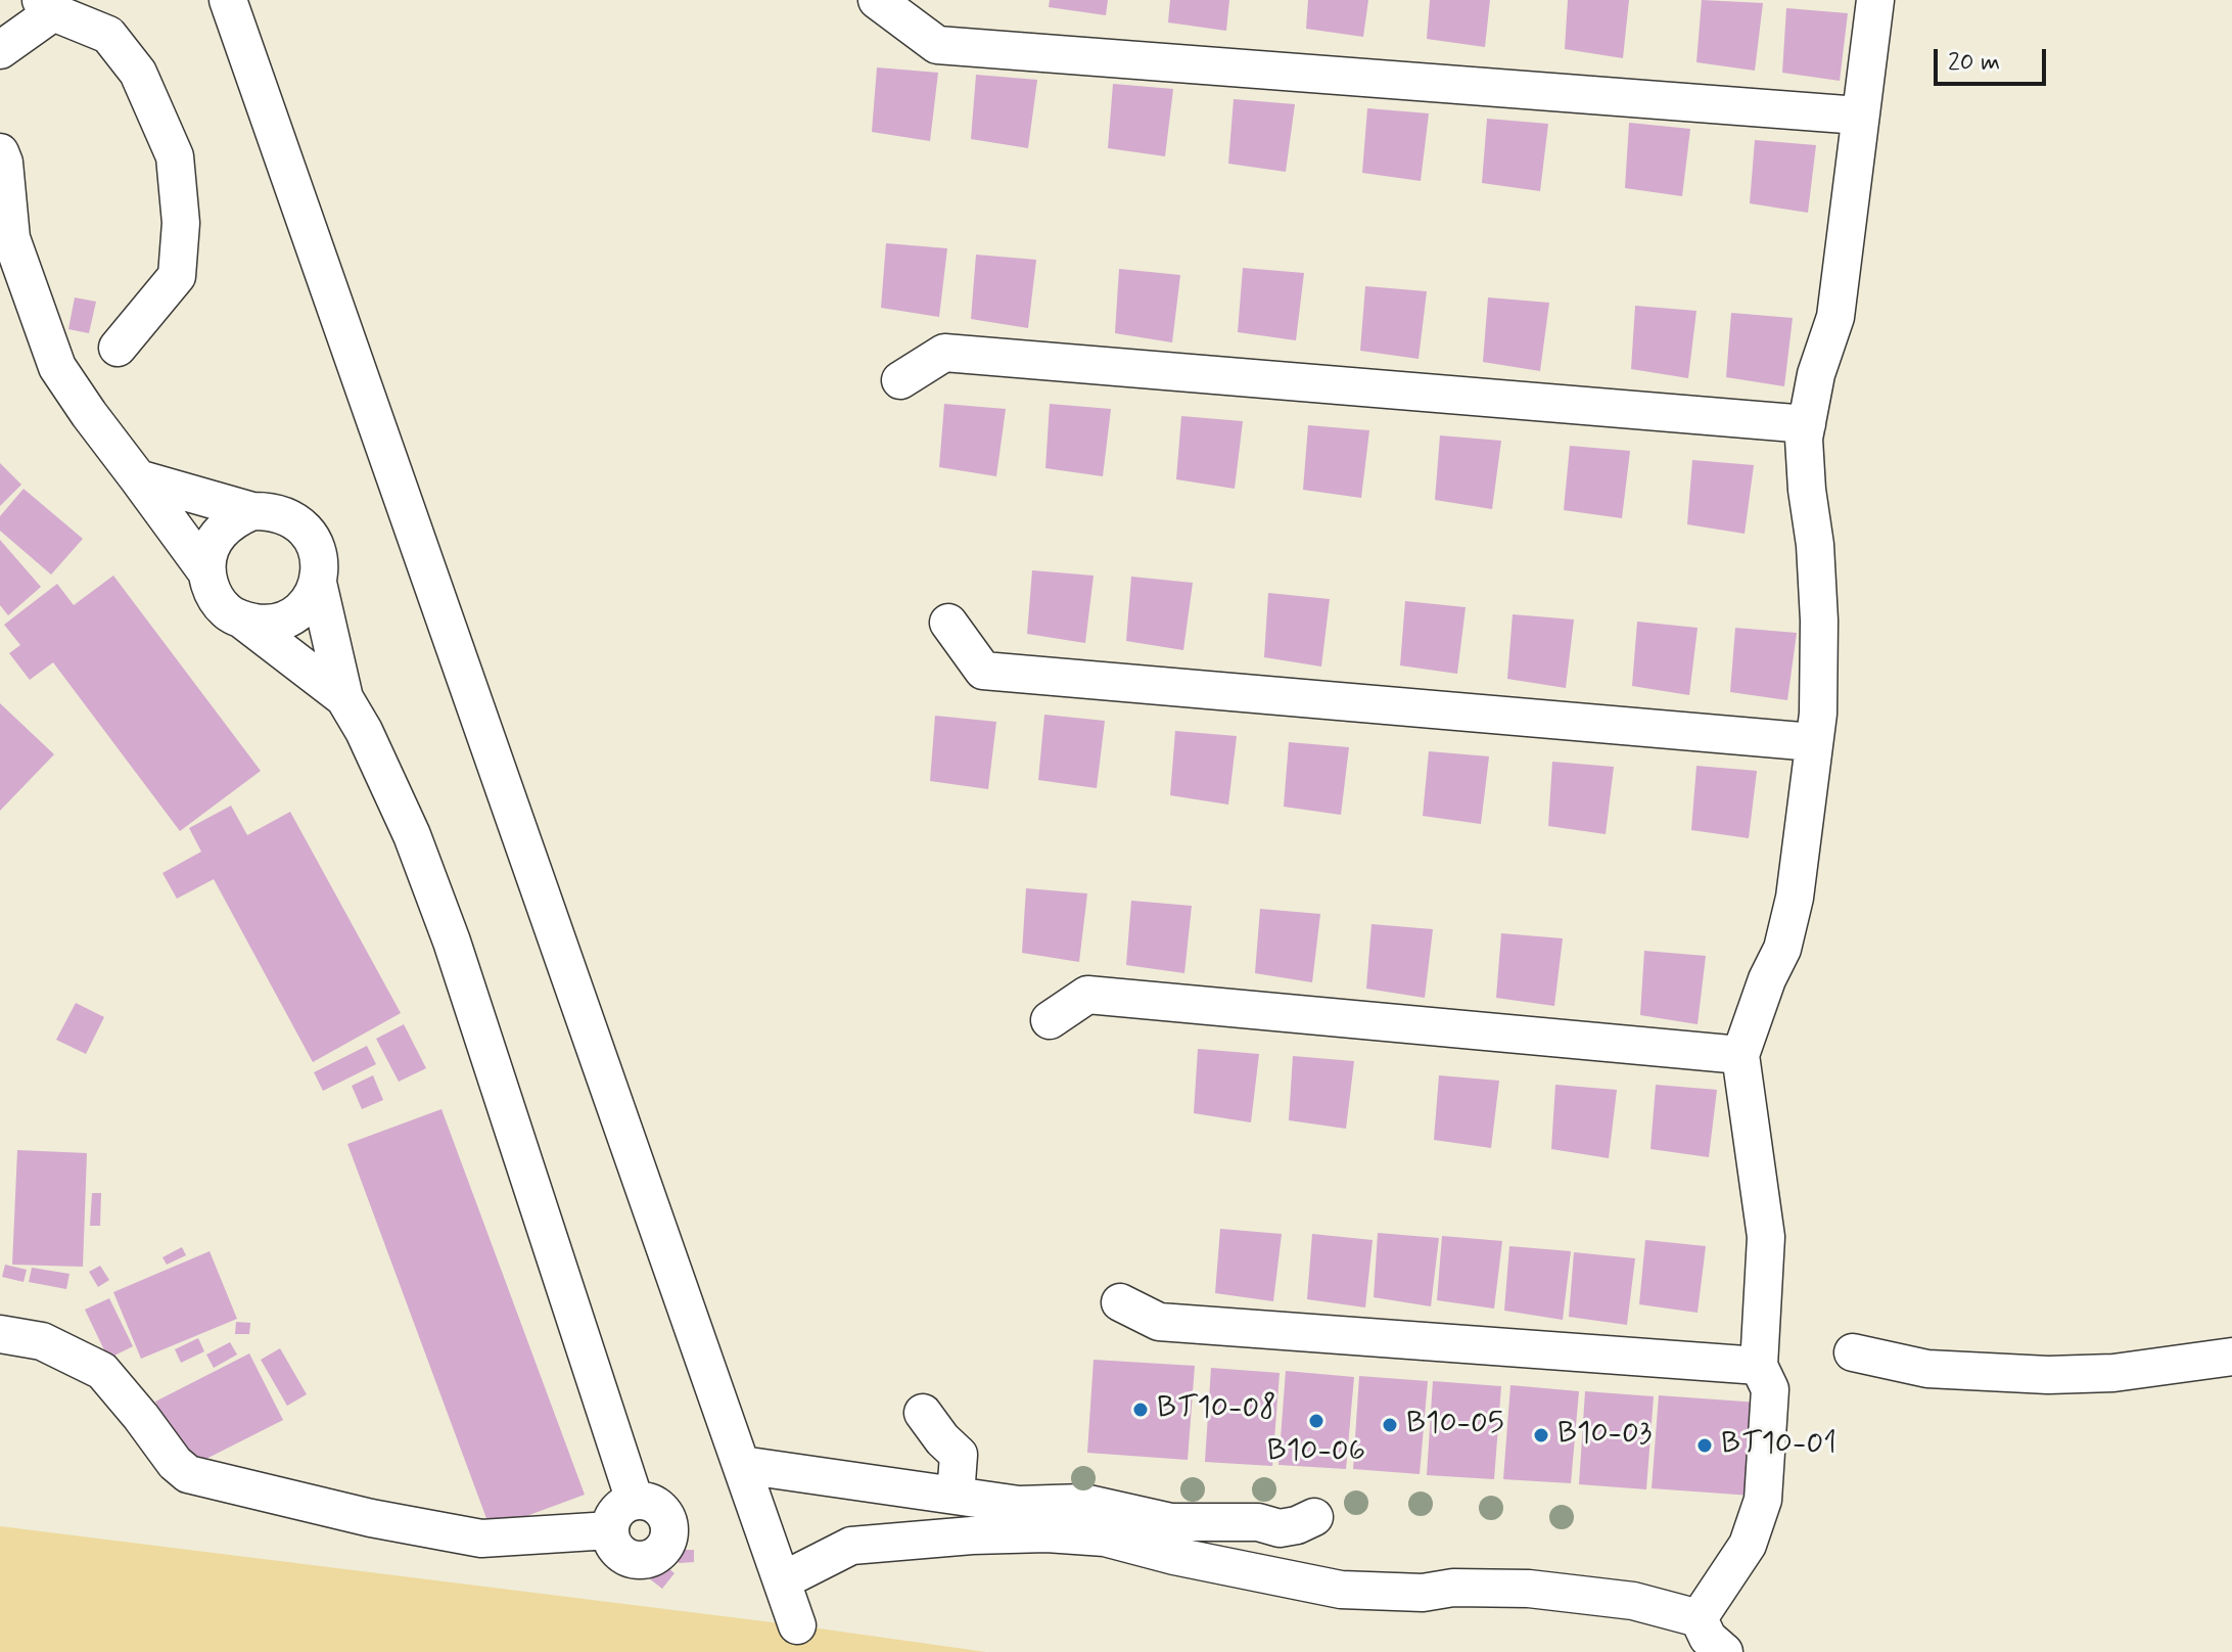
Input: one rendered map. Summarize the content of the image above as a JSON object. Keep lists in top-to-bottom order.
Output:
{
  "places": [
    "BT10-08",
    "B10-06",
    "B10-05",
    "B10-03",
    "BT10-01"
  ],
  "scale_bar": "20 m"
}
